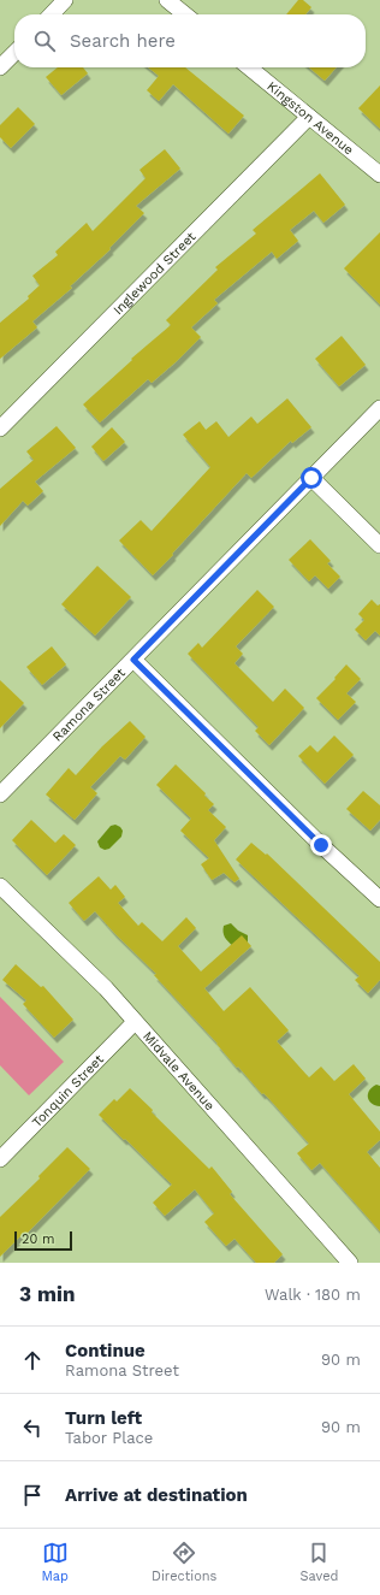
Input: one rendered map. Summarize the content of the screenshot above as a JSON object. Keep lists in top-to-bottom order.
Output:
{
  "streets": {
    "street": [
      "Kingston Avenue",
      "Inglewood Street",
      "Ramona Street",
      "Midvale Avenue",
      "Tonquin Street"
    ]
  },
  "crossings": [
    ["Kingston Avenue", "Inglewood Street"],
    ["Midvale Avenue", "Tonquin Street"]
  ],
  "scale_bar": "20 m",
  "page": {
    "search": "Search here",
    "scale": "20 m",
    "heading": ["3 min", "Walk · 180 m"],
    "list": [
      ["Continue", "Ramona Street", "90 m"],
      ["Turn left", "Tabor Place", "90 m"],
      "Arrive at destination"
    ],
    "nav": ["Map", "Directions", "Saved"]
  }
}
